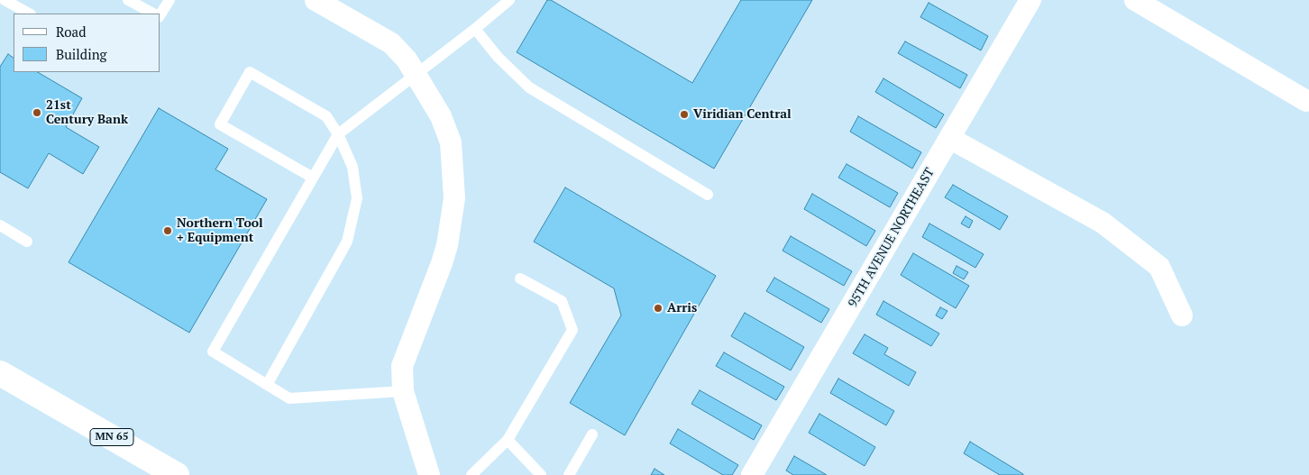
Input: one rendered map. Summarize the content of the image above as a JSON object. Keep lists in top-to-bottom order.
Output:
{
  "streets": {
    "highway": ["MN 65"],
    "street": ["95TH AVENUE NORTHEAST"]
  },
  "places": [
    "21st Century Bank",
    "Viridian Central",
    "Northern Tool + Equipment",
    "Arris"
  ],
  "legend": ["Road", "Building"]
}
